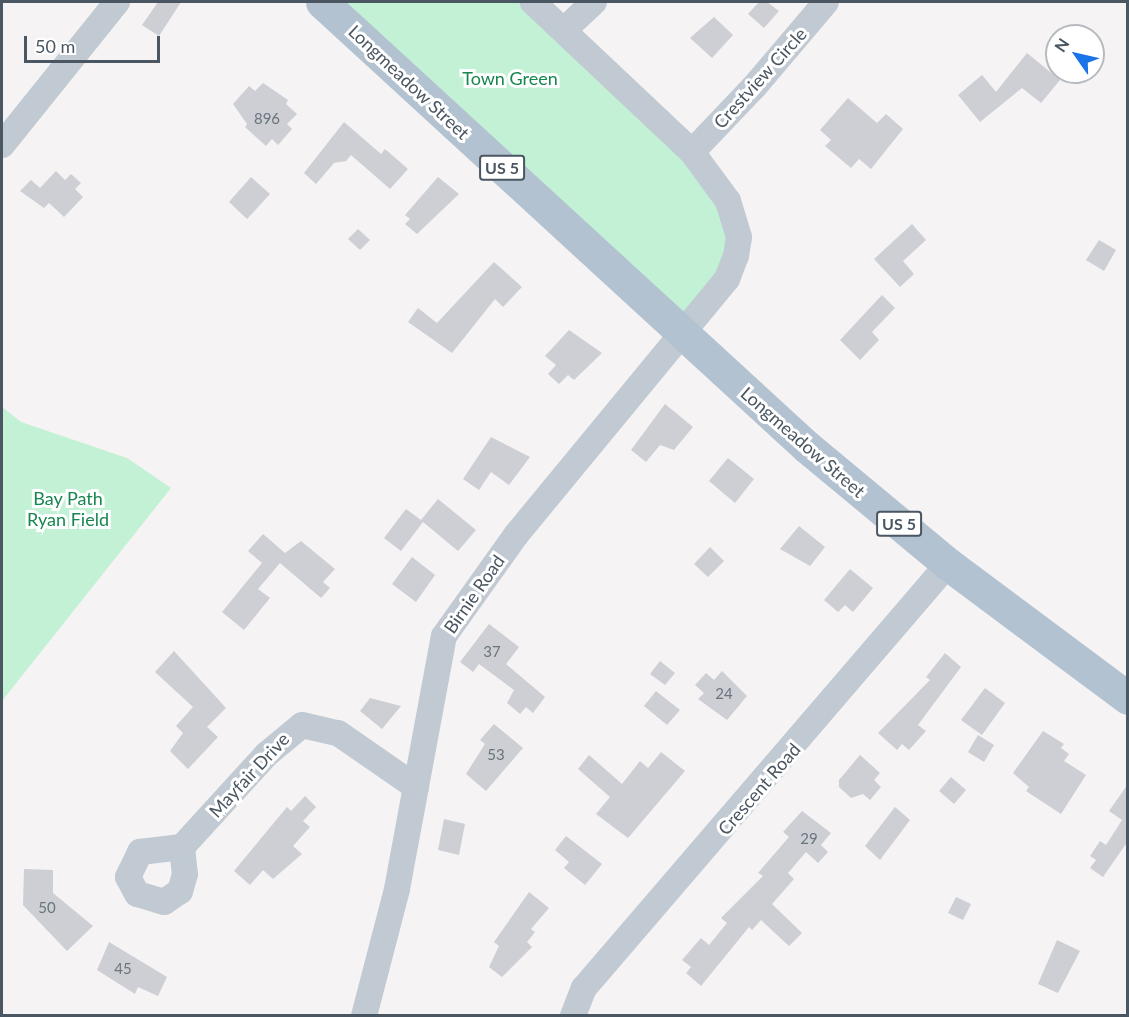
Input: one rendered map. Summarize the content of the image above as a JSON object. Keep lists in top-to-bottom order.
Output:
{
  "streets": {
    "main road": ["Longmeadow Street", "US 5"],
    "street": [
      "Crestview Circle",
      "Birnie Road",
      "Mayfair Drive",
      "Crescent Road"
    ]
  },
  "crossings": [
    ["Longmeadow Street", "Birnie Road"],
    ["Longmeadow Street", "Crescent Road"],
    ["Birnie Road", "Mayfair Drive"]
  ],
  "parks": ["Town Green", "Bay Path Ryan Field"],
  "house_numbers": [
    "896",
    "37",
    "24",
    "53",
    "29",
    "50",
    "45"
  ],
  "scale_bar": "50 m",
  "north": "top left"
}
